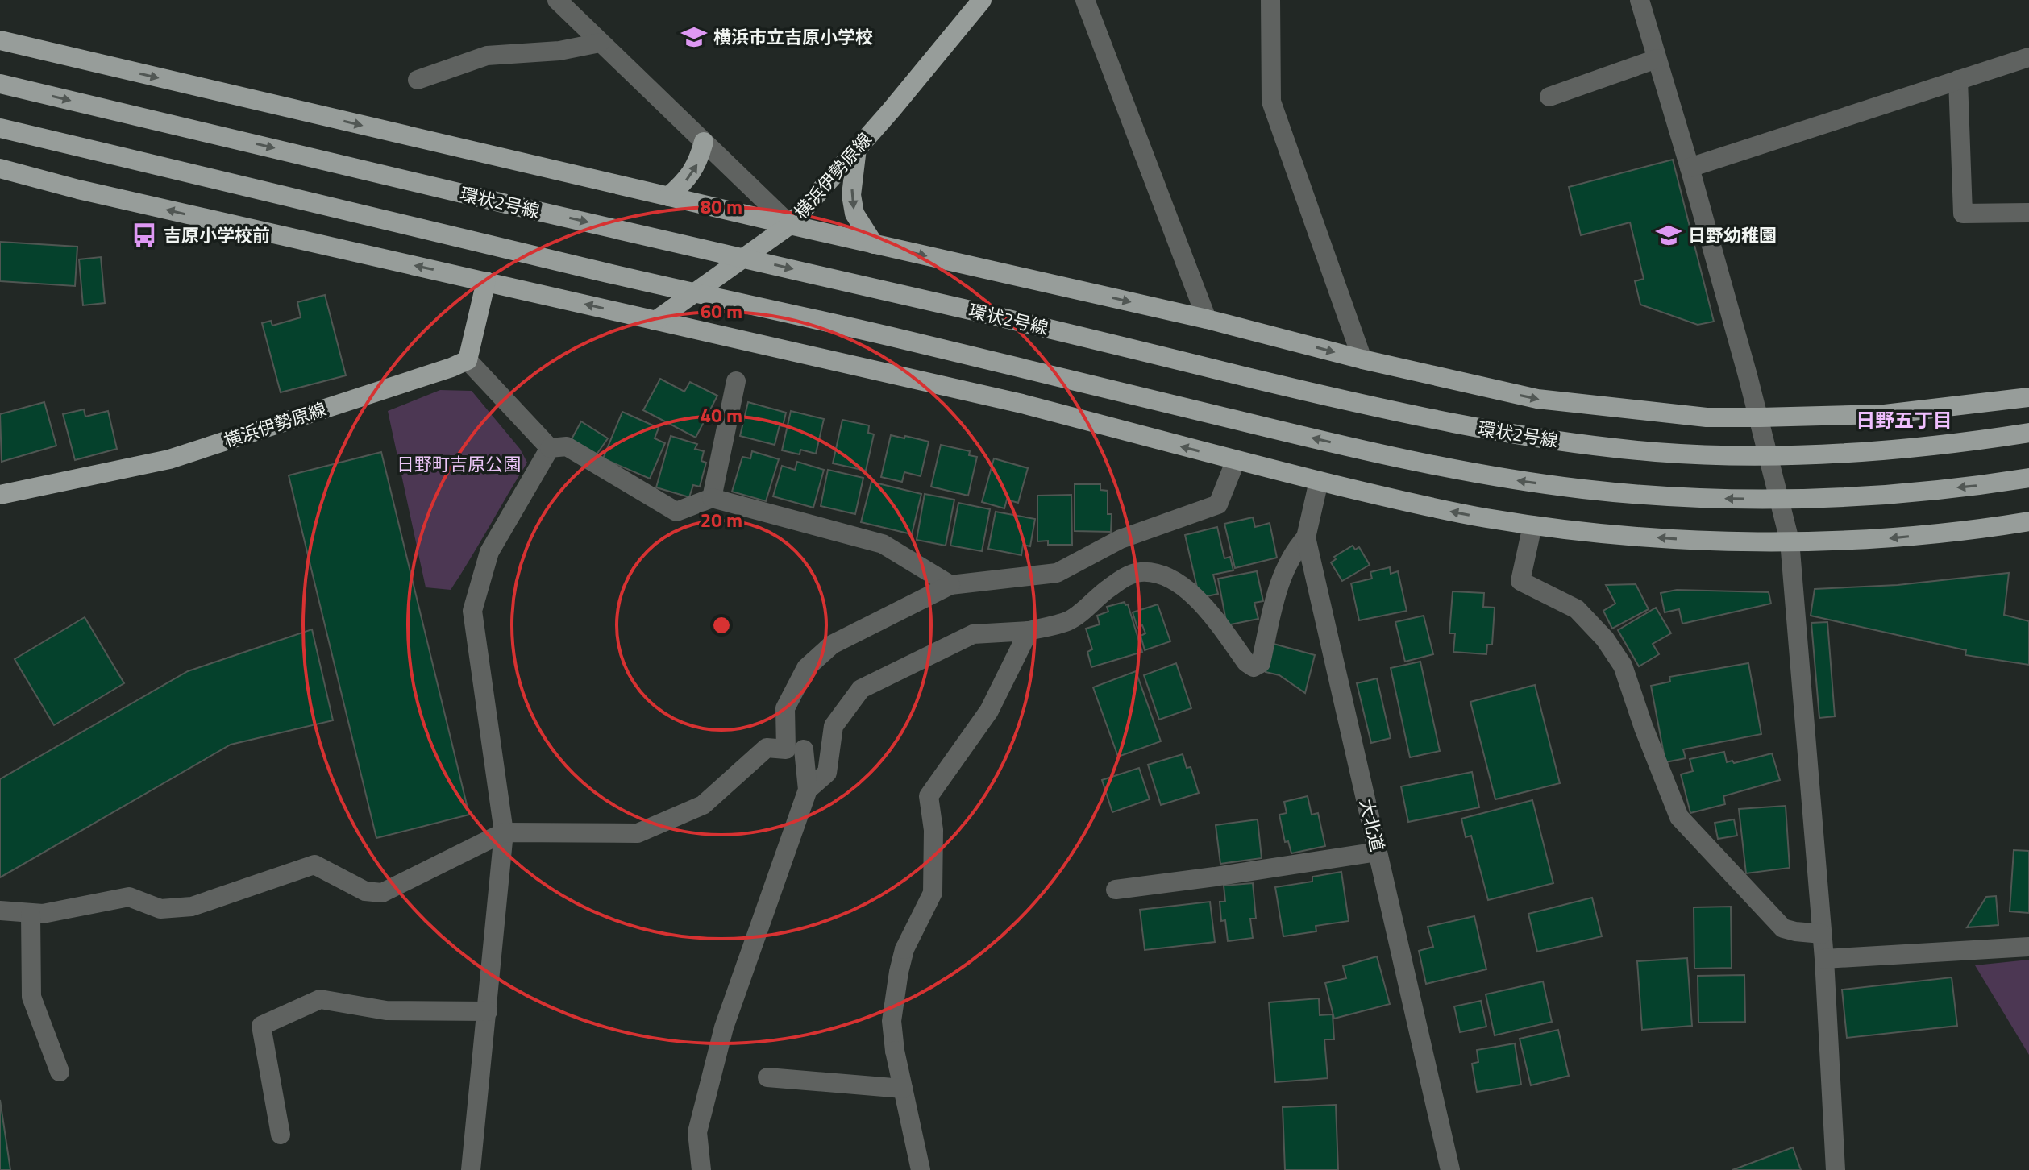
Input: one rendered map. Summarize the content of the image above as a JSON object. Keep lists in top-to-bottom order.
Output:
{
  "streets": {
    "main road": ["横浜伊勢原線", "環状2号線"],
    "street": ["大北道"]
  },
  "districts": ["日野五丁目"],
  "parks": ["日野町吉原公園"],
  "places": {
    "school or university": ["横浜市立吉原小学校", "日野幼稚園"],
    "bus stop": ["吉原小学校前"]
  },
  "rings": [
    "80 m",
    "60 m",
    "40 m",
    "20 m"
  ]
}
